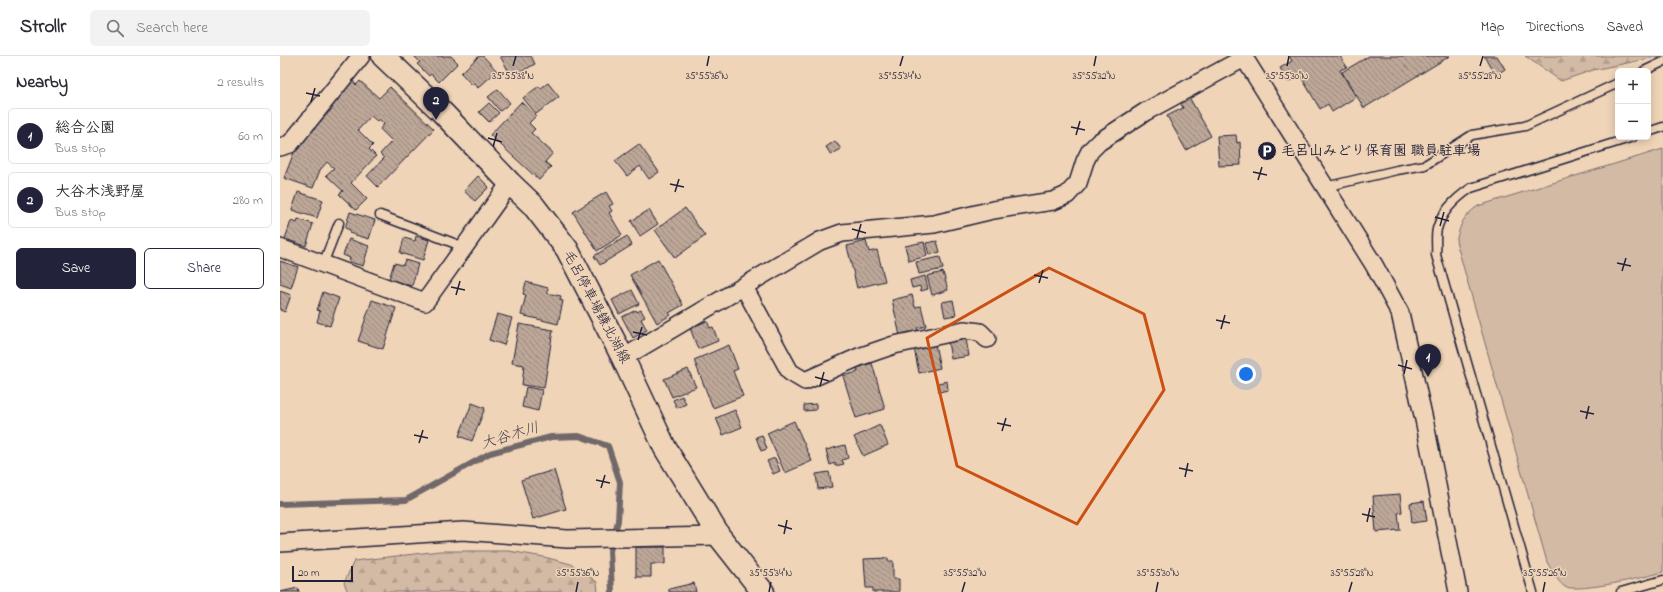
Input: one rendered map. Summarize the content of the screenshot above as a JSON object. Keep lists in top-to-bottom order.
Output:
{
  "streets": {
    "main road": ["毛呂停車場鎌北湖線"]
  },
  "water": ["大谷木川"],
  "places": {
    "parking": ["毛呂山みどり保育園 職員駐車場"]
  },
  "scale_bar": "20 m",
  "page": {
    "header": "Strollr",
    "search": "Search here",
    "nav": ["Map", "Directions", "Saved"],
    "heading": ["Nearby", "2 results"],
    "map_buttons": ["+", "−"],
    "pins": ["2", "1"],
    "list": [
      {
        "mark": "1",
        "name": "総合公園",
        "note": "Bus stop",
        "value": "60 m"
      },
      {
        "mark": "2",
        "name": "大谷木浅野屋",
        "note": "Bus stop",
        "value": "280 m"
      }
    ],
    "buttons": ["Save", "Share"],
    "scale": "20 m"
  },
  "coordinates": [
    "35°55'38\"N",
    "35°55'36\"N",
    "35°55'34\"N",
    "35°55'32\"N",
    "35°55'30\"N",
    "35°55'28\"N",
    "35°55'26\"N"
  ]
}
